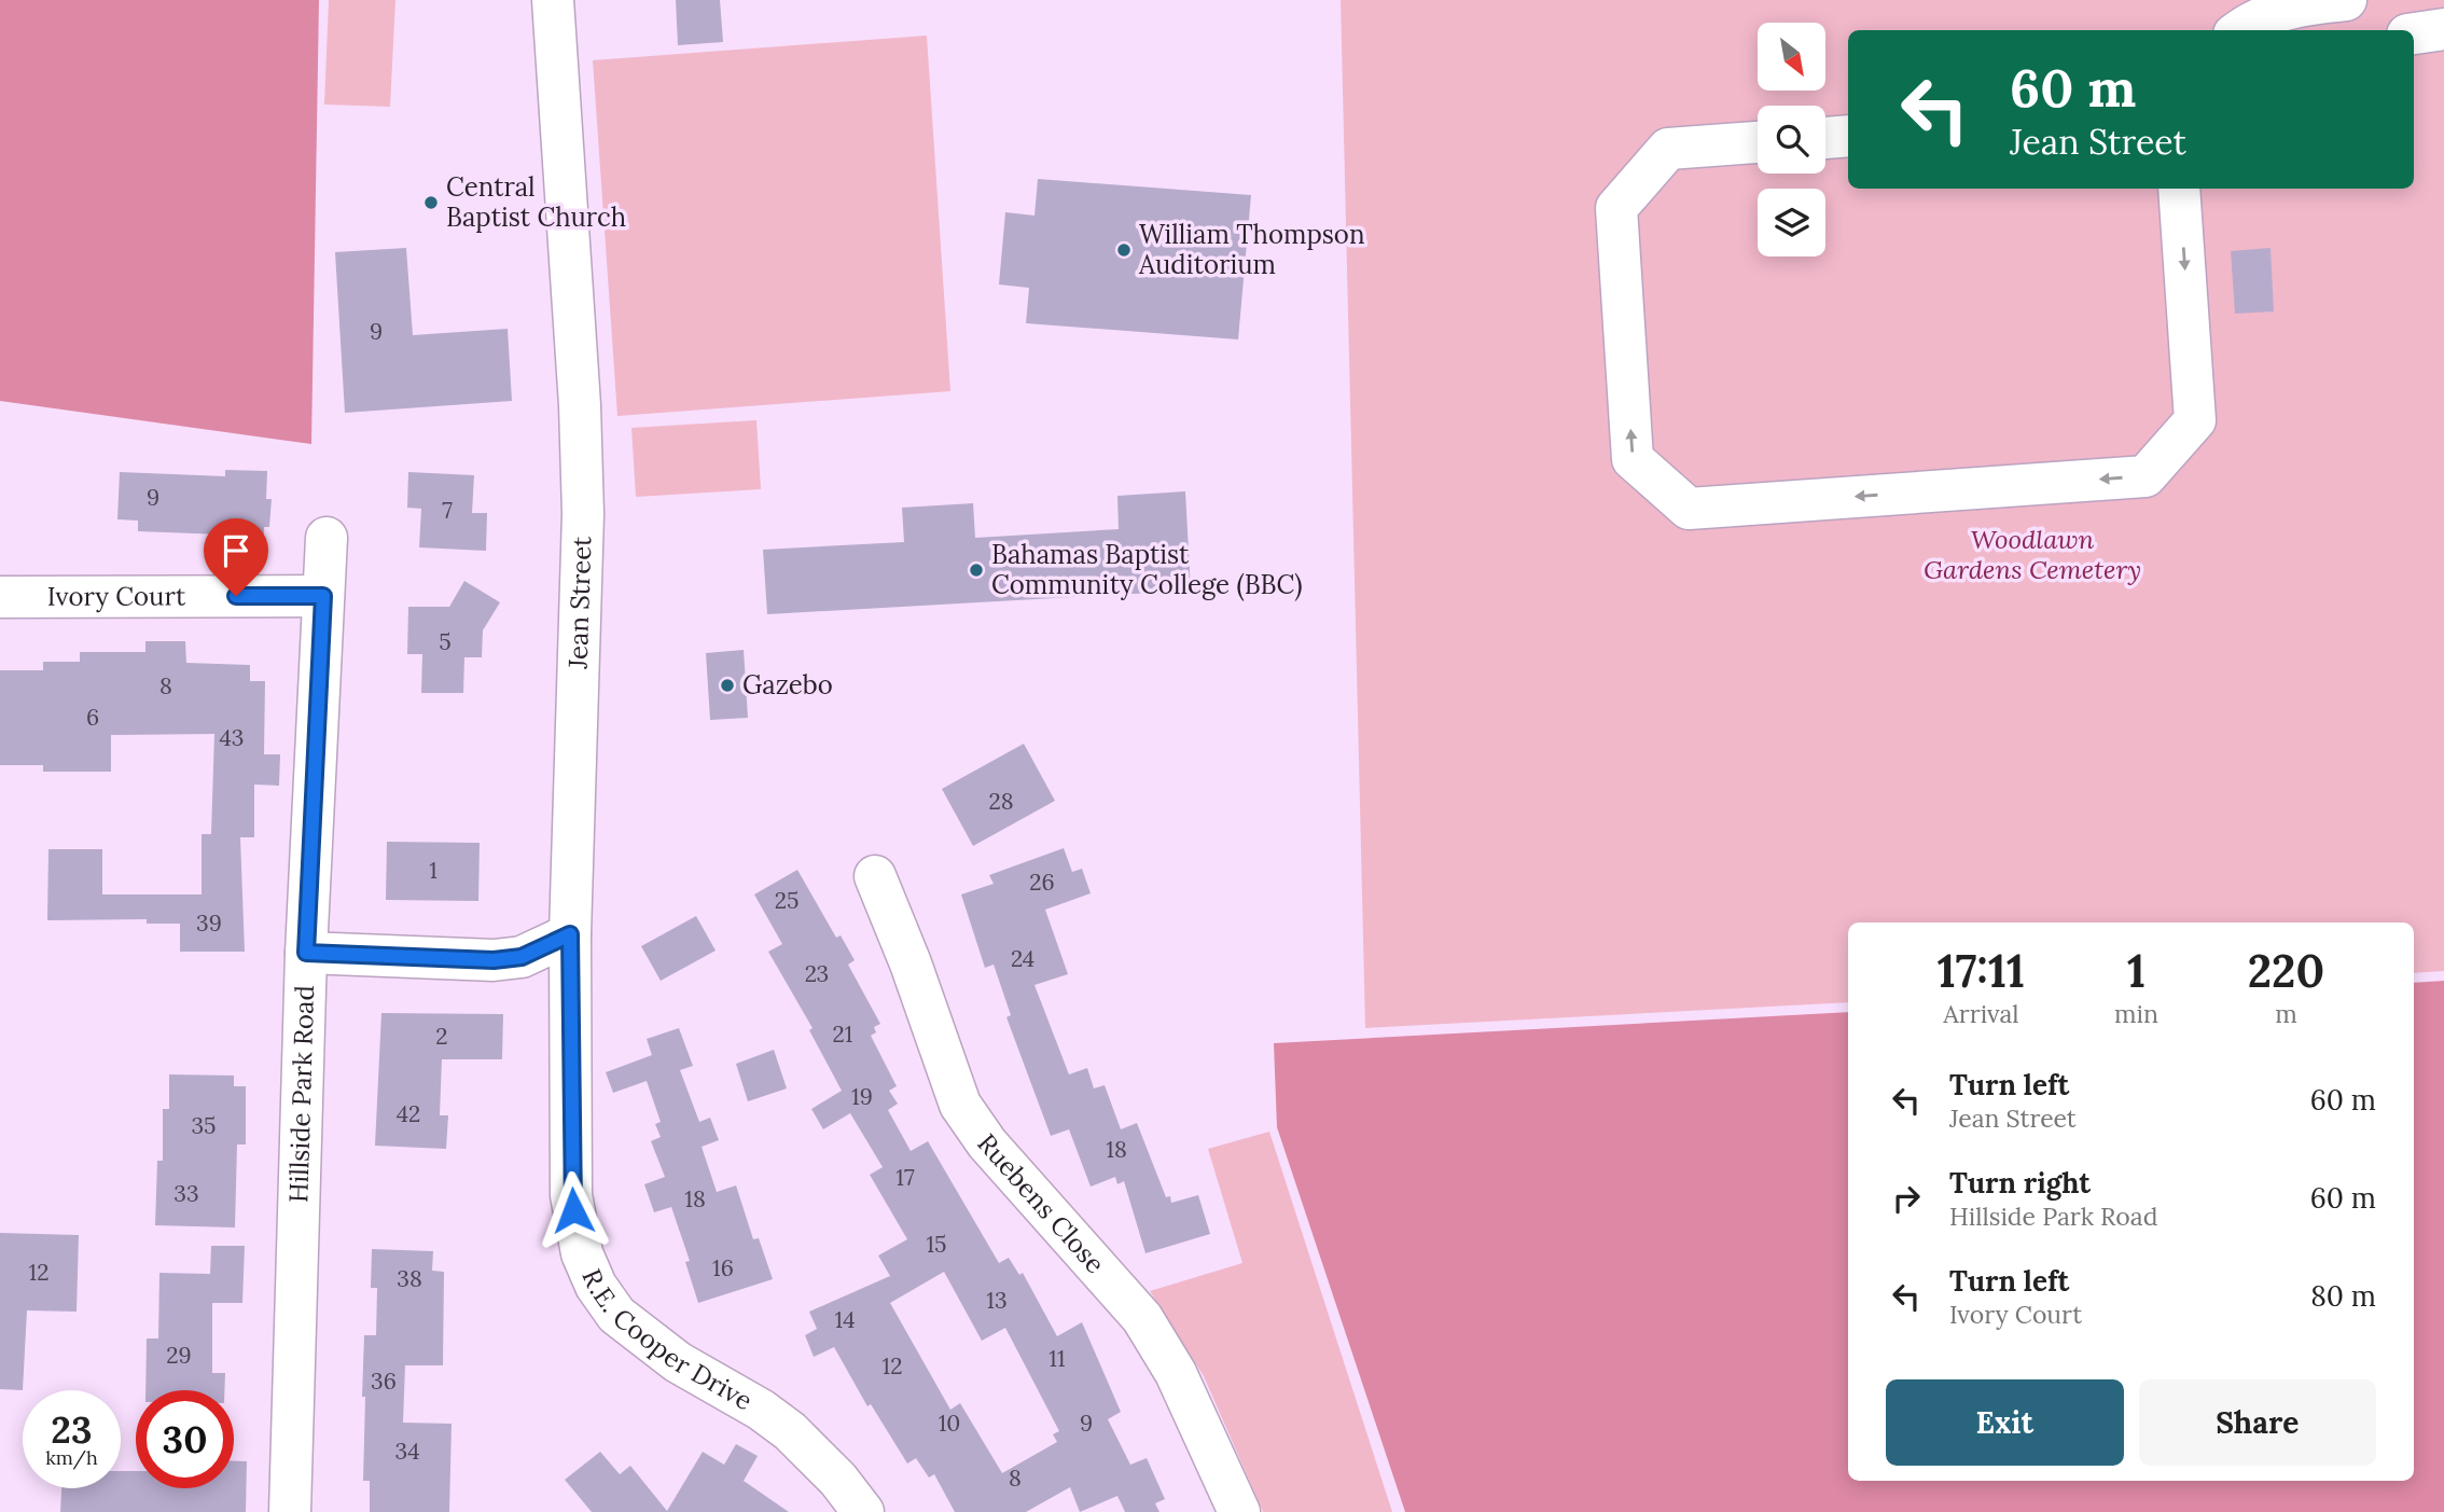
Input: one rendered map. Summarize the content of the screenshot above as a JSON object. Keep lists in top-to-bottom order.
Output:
{
  "streets": {
    "street": [
      "Ivory Court",
      "Jean Street",
      "Hillside Park Road",
      "Ruebens Close",
      "R.E. Cooper Drive"
    ]
  },
  "crossings": [
    ["Ivory Court", "Hillside Park Road"],
    ["Jean Street", "R.E. Cooper Drive"]
  ],
  "parks": ["Woodlawn Gardens Cemetery"],
  "places": [
    "Central Baptist Church",
    "William Thompson Auditorium",
    "Bahamas Baptist Community College (BBC)",
    "Gazebo"
  ],
  "house_numbers": [
    "9",
    "9",
    "7",
    "5",
    "8",
    "6",
    "43",
    "28",
    "1",
    "26",
    "25",
    "39",
    "24",
    "23",
    "21",
    "2",
    "19",
    "42",
    "35",
    "18",
    "17",
    "33",
    "18",
    "15",
    "16",
    "12",
    "38",
    "13",
    "14",
    "29",
    "11",
    "12",
    "36",
    "10",
    "9",
    "34",
    "8"
  ],
  "north": "bottom right",
  "page": {
    "turn": ["60 m", "Jean Street"],
    "eta": [
      "17:11",
      "Arrival",
      "1",
      "min",
      "220",
      "m"
    ],
    "list": [
      {
        "name": "Turn left",
        "note": "Jean Street",
        "value": "60 m"
      },
      {
        "name": "Turn right",
        "note": "Hillside Park Road",
        "value": "60 m"
      },
      {
        "name": "Turn left",
        "note": "Ivory Court",
        "value": "80 m"
      }
    ],
    "buttons": ["Exit", "Share"],
    "speed": "23 km/h",
    "limit": "30"
  }
}
